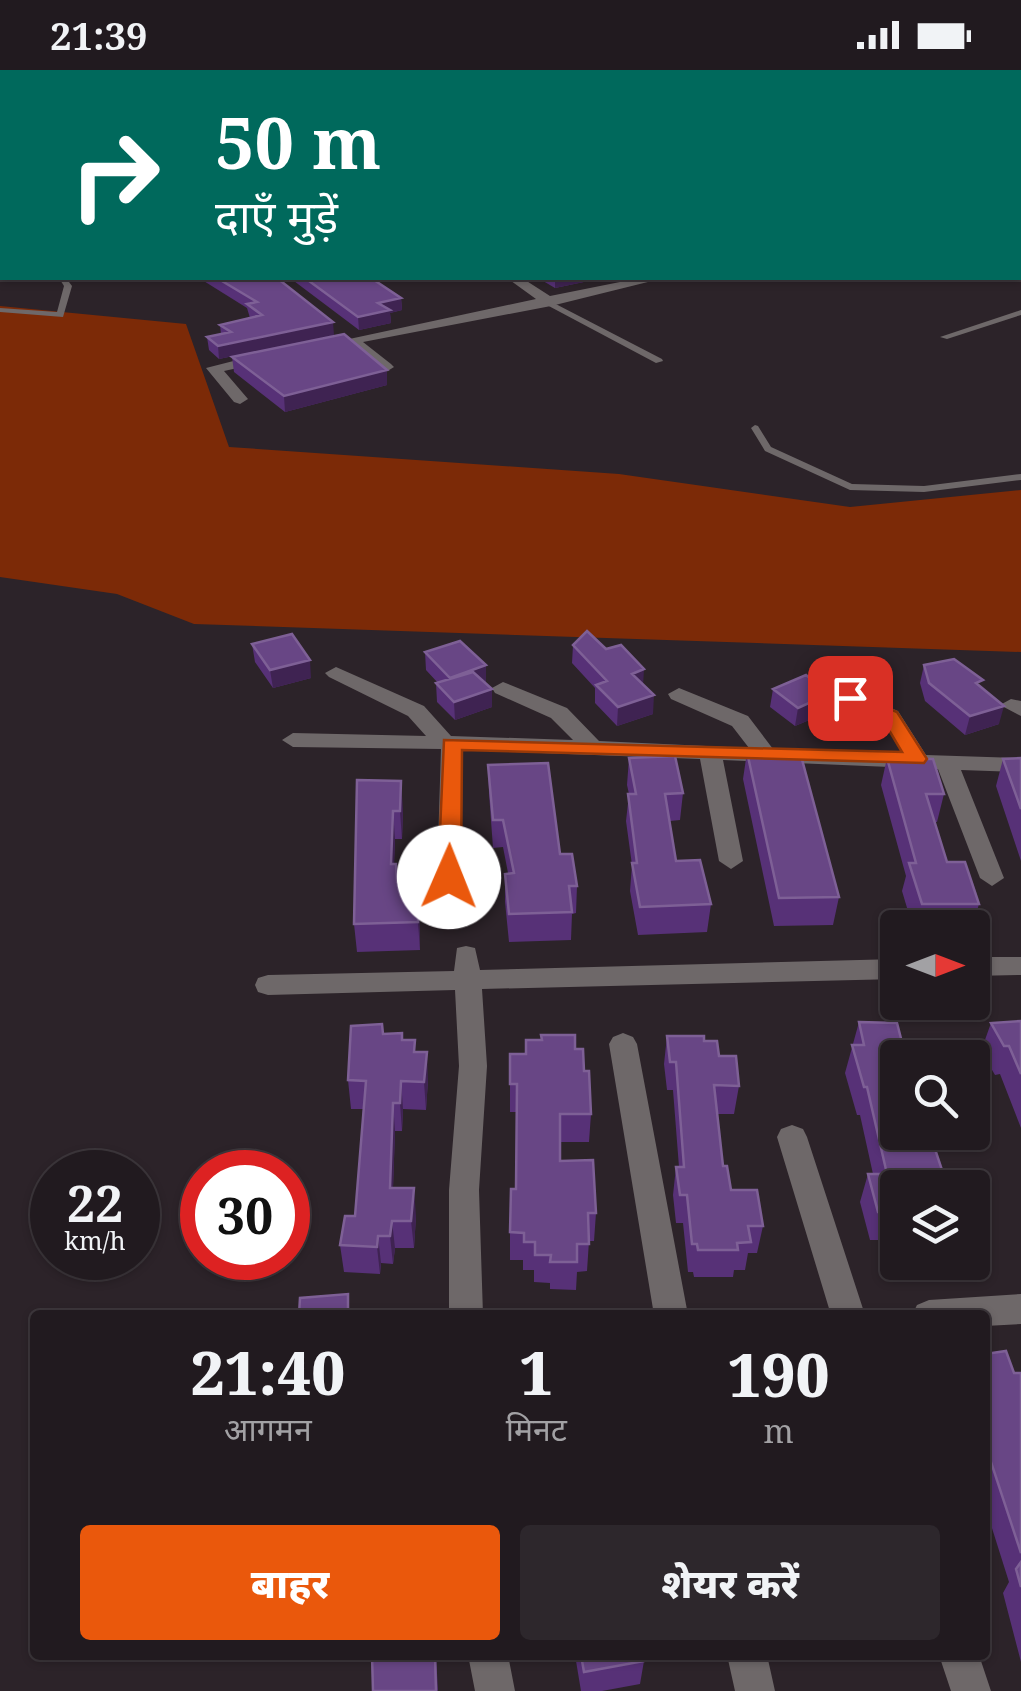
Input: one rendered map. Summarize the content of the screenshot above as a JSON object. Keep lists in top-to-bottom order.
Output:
{
  "north": "right",
  "page": {
    "status": "21:39",
    "turn": ["50 m", "दाएँ मुड़ें"],
    "speed": "22 km/h",
    "limit": "30",
    "eta": [
      "21:40",
      "आगमन",
      "1",
      "मिनट",
      "190",
      "m"
    ],
    "buttons": ["बाहर", "शेयर करें"]
  }
}
